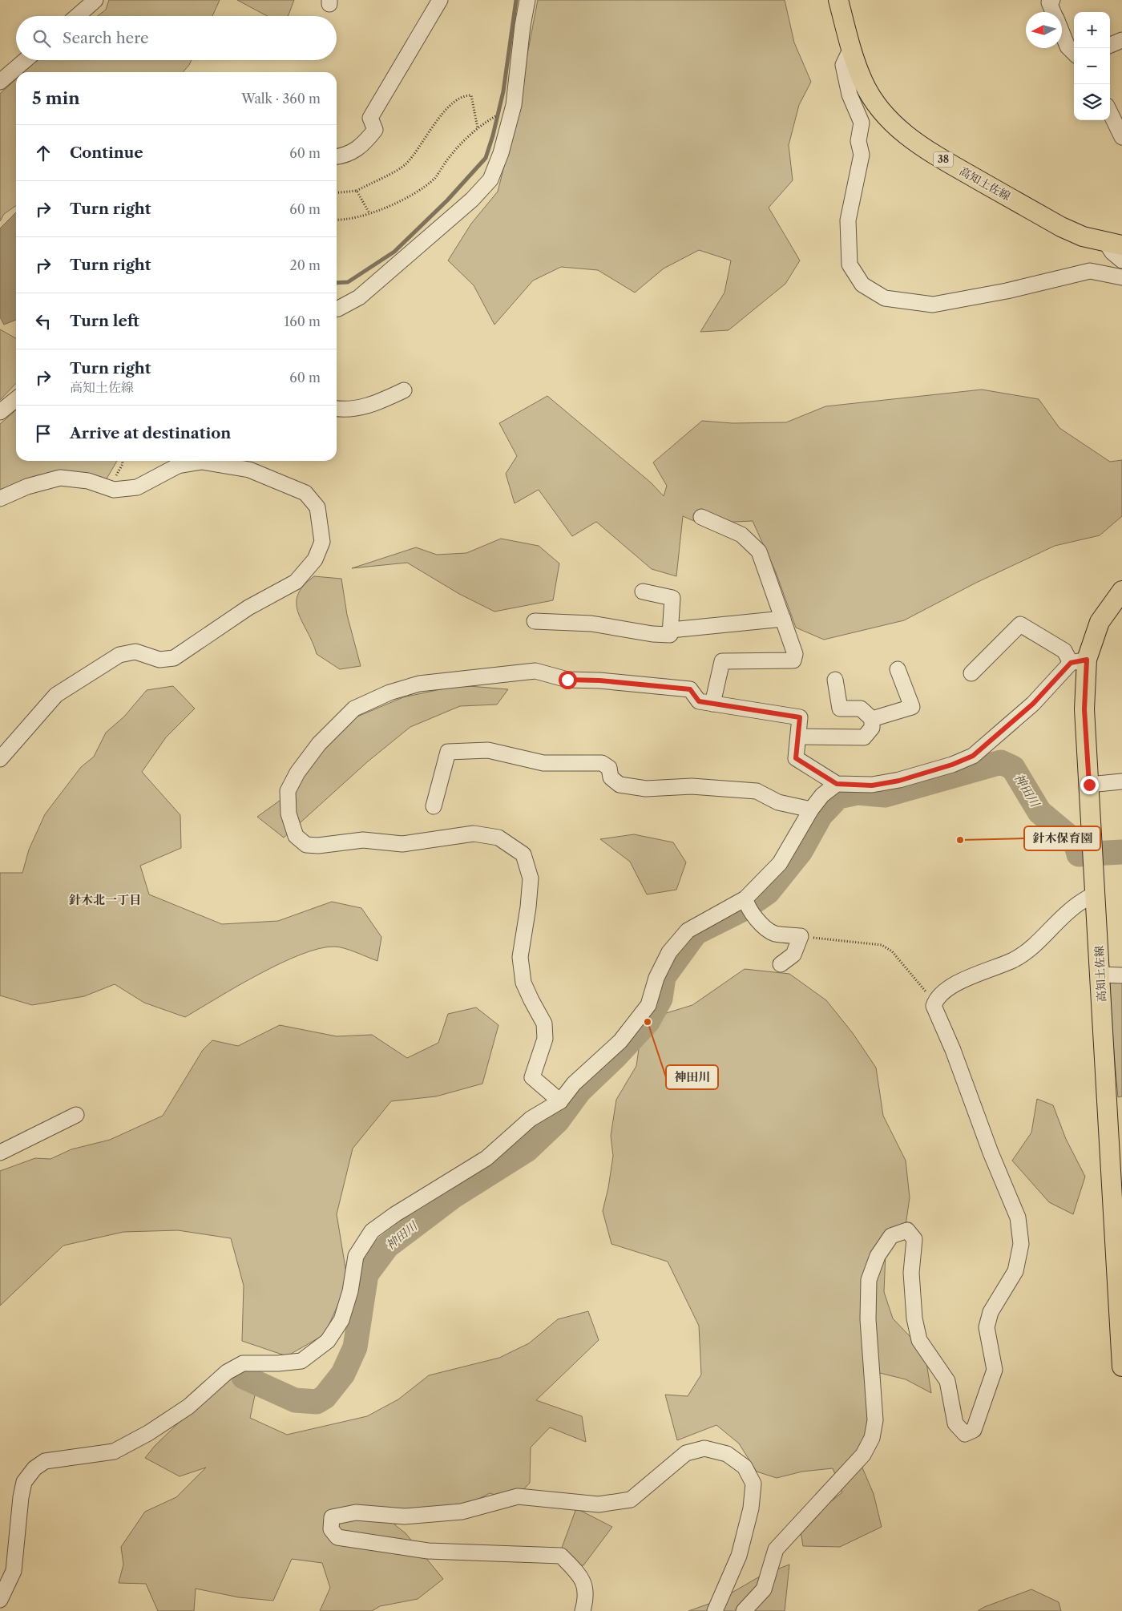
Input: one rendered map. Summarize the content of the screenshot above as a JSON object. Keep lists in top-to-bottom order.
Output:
{
  "streets": {
    "main road": ["38", "高知土佐線"]
  },
  "districts": ["針木北一丁目"],
  "water": ["神田川"],
  "places": ["針木保育園", "神田川"],
  "north": "left",
  "page": {
    "map_buttons": ["+", "−"],
    "search": "Search here",
    "heading": ["5 min", "Walk · 360 m"],
    "list": [
      ["Continue", "60 m"],
      ["Turn right", "60 m"],
      ["Turn right", "20 m"],
      ["Turn left", "160 m"],
      ["Turn right", "高知土佐線", "60 m"],
      "Arrive at destination"
    ]
  }
}
